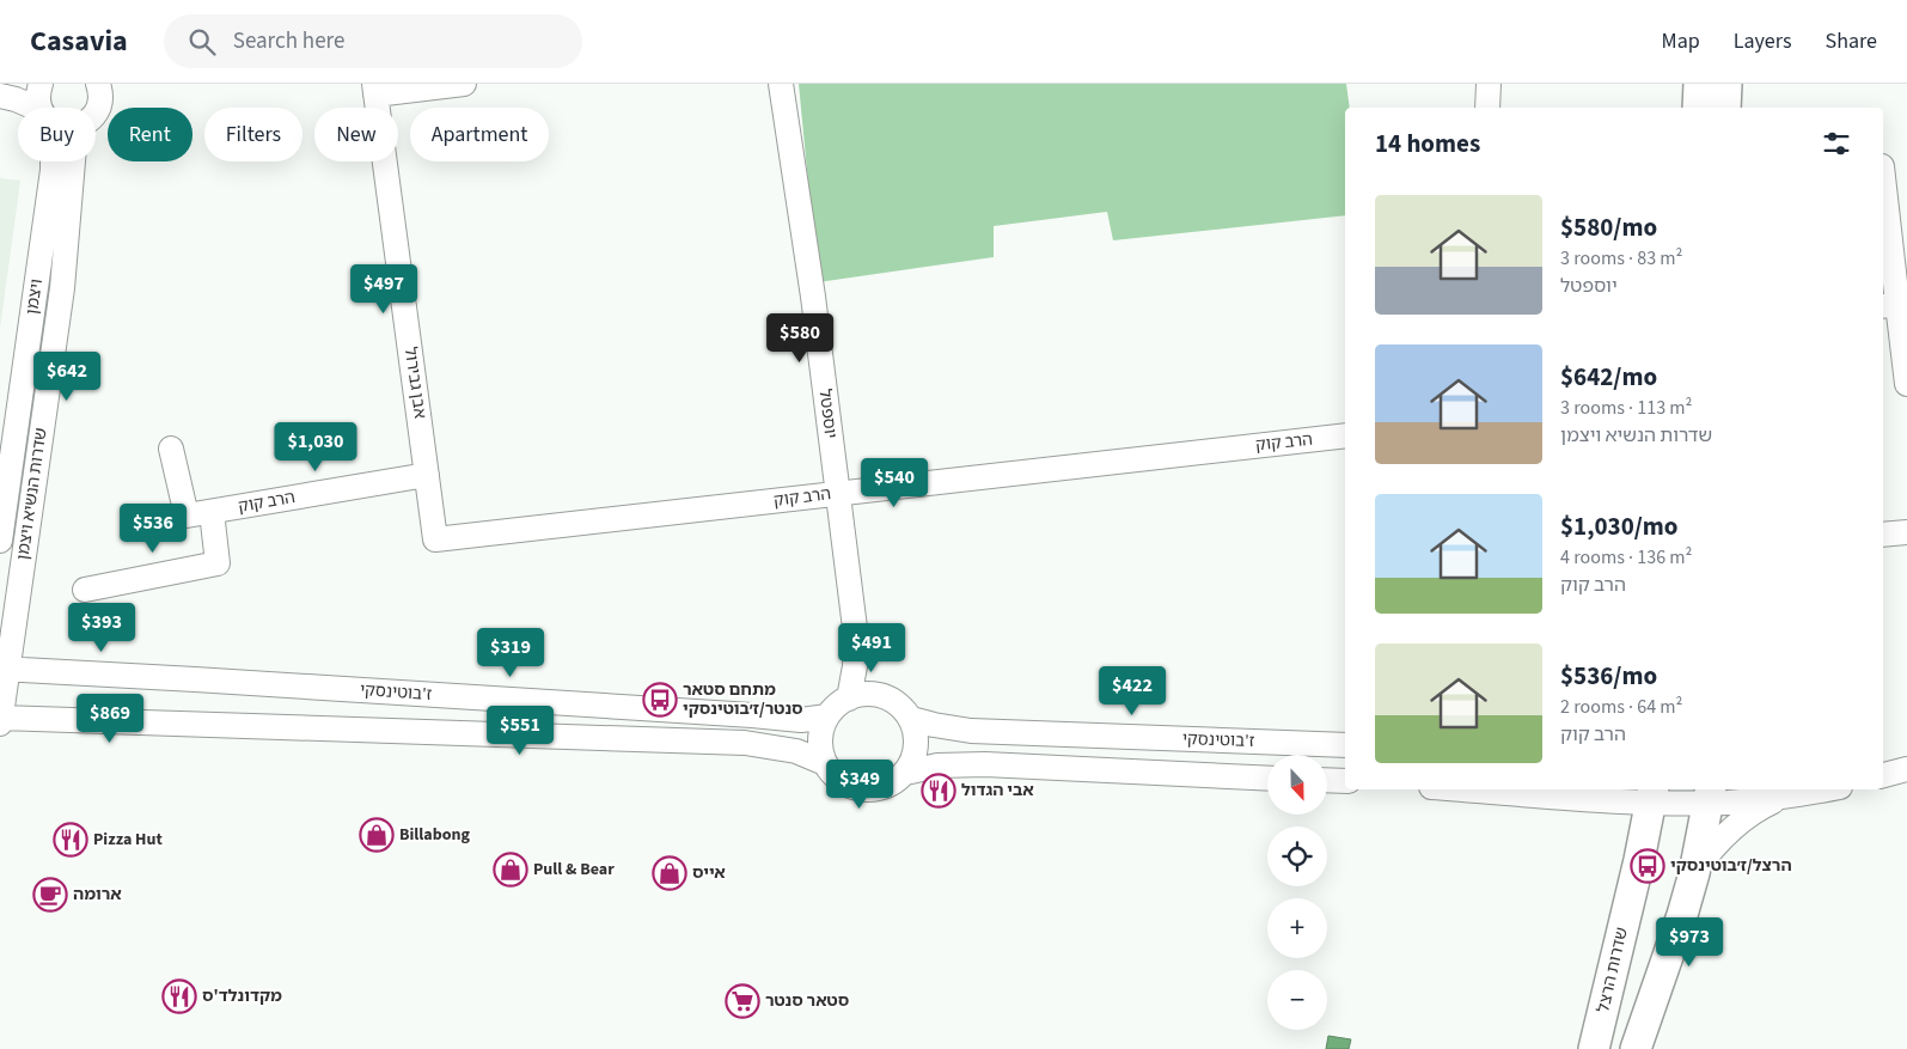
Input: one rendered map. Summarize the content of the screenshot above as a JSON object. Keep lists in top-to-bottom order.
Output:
{
  "streets": {
    "main road": ["שדרות הרצל"],
    "street": [
      "ויצמן",
      "אבן גבירול",
      "יוספטל",
      "הרב קוק",
      "שדרות הנשיא ויצמן",
      "ז'בוטינסקי"
    ]
  },
  "crossings": [
    ["אבן גבירול", "הרב קוק"],
    ["יוספטל", "הרב קוק"],
    ["יוספטל", "ז'בוטינסקי"],
    ["שדרות הנשיא ויצמן", "ז'בוטינסקי"]
  ],
  "places": {
    "bus stop": ["מתחם סטאר סנטר/ז׳בוטינסקי", "הרצל/ז׳בוטינסקי"],
    "restaurant": ["אבי הגדול", "Pizza Hut", "מקדונלד'ס"],
    "shop": ["Billabong", "Pull & Bear", "אייס"],
    "cafe": ["ארומה"],
    "supermarket": ["סטאר סנטר"]
  },
  "north": "bottom",
  "page": {
    "header": "Casavia",
    "search": "Search here",
    "nav": ["Map", "Layers", "Share"],
    "chip": [
      "Buy",
      "Rent",
      "Filters",
      "New",
      "Apartment"
    ],
    "heading": "14 homes",
    "list": [
      {
        "name": "$580/mo",
        "note": "3 rooms · 83 m² · יוספטל"
      },
      {
        "name": "$642/mo",
        "note": "3 rooms · 113 m² · שדרות הנשיא ויצמן"
      },
      {
        "name": "$1,030/mo",
        "note": "4 rooms · 136 m² · הרב קוק"
      },
      {
        "name": "$536/mo",
        "note": "2 rooms · 64 m² · הרב קוק"
      }
    ],
    "price": [
      "$497",
      "$580",
      "$642",
      "$1,030",
      "$540",
      "$536",
      "$393",
      "$491",
      "$319",
      "$422",
      "$869",
      "$551",
      "$349",
      "$973"
    ],
    "map_buttons": ["+", "−"]
  }
}
